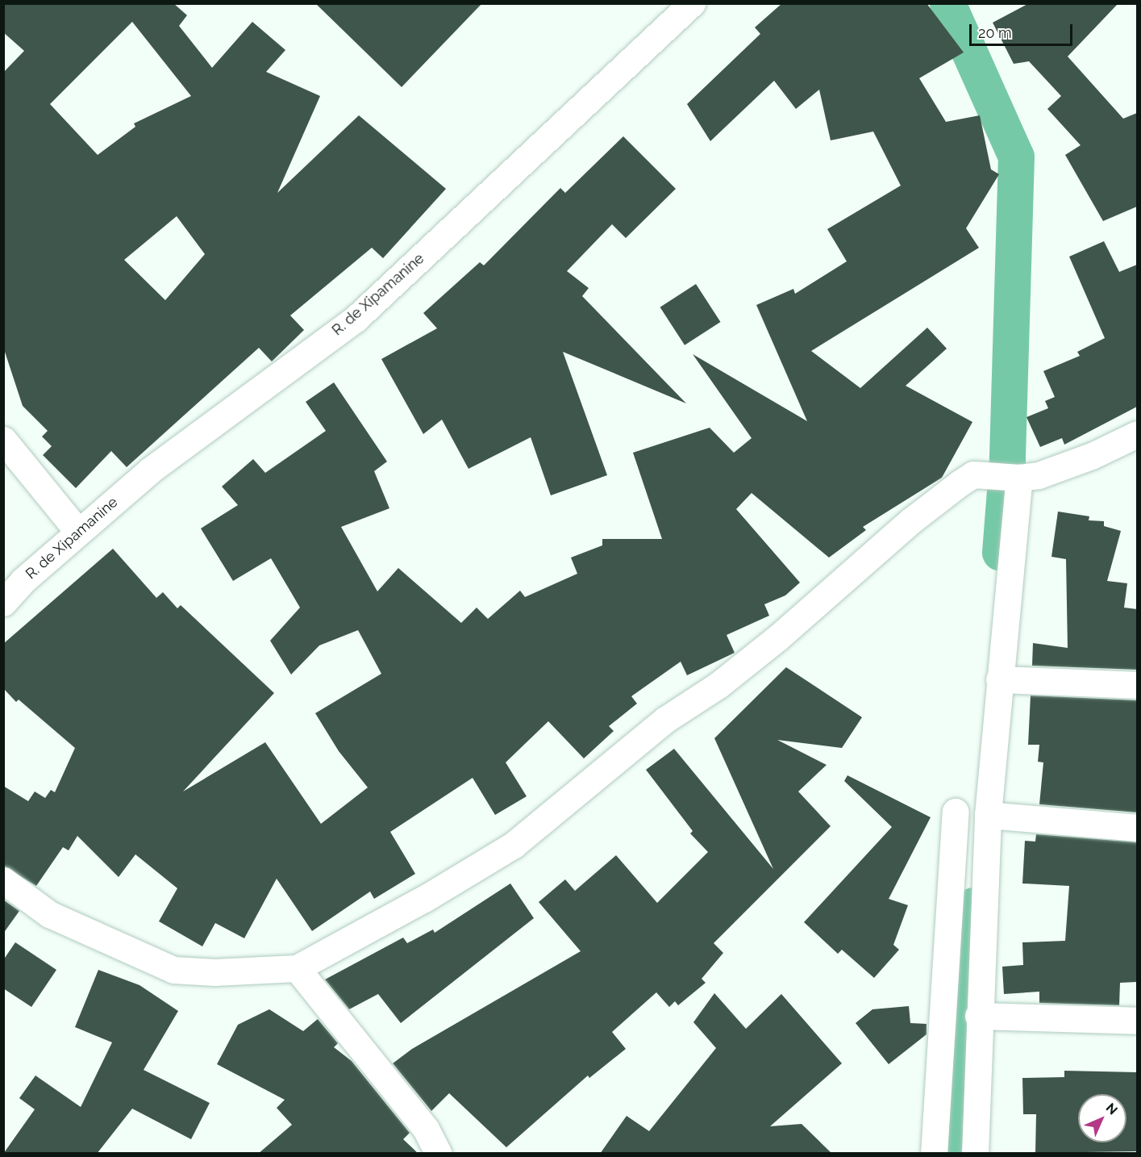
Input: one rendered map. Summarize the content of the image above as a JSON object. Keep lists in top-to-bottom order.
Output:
{
  "streets": {
    "street": ["R. de Xipamanine"]
  },
  "scale_bar": "20 m",
  "north": "top right"
}
